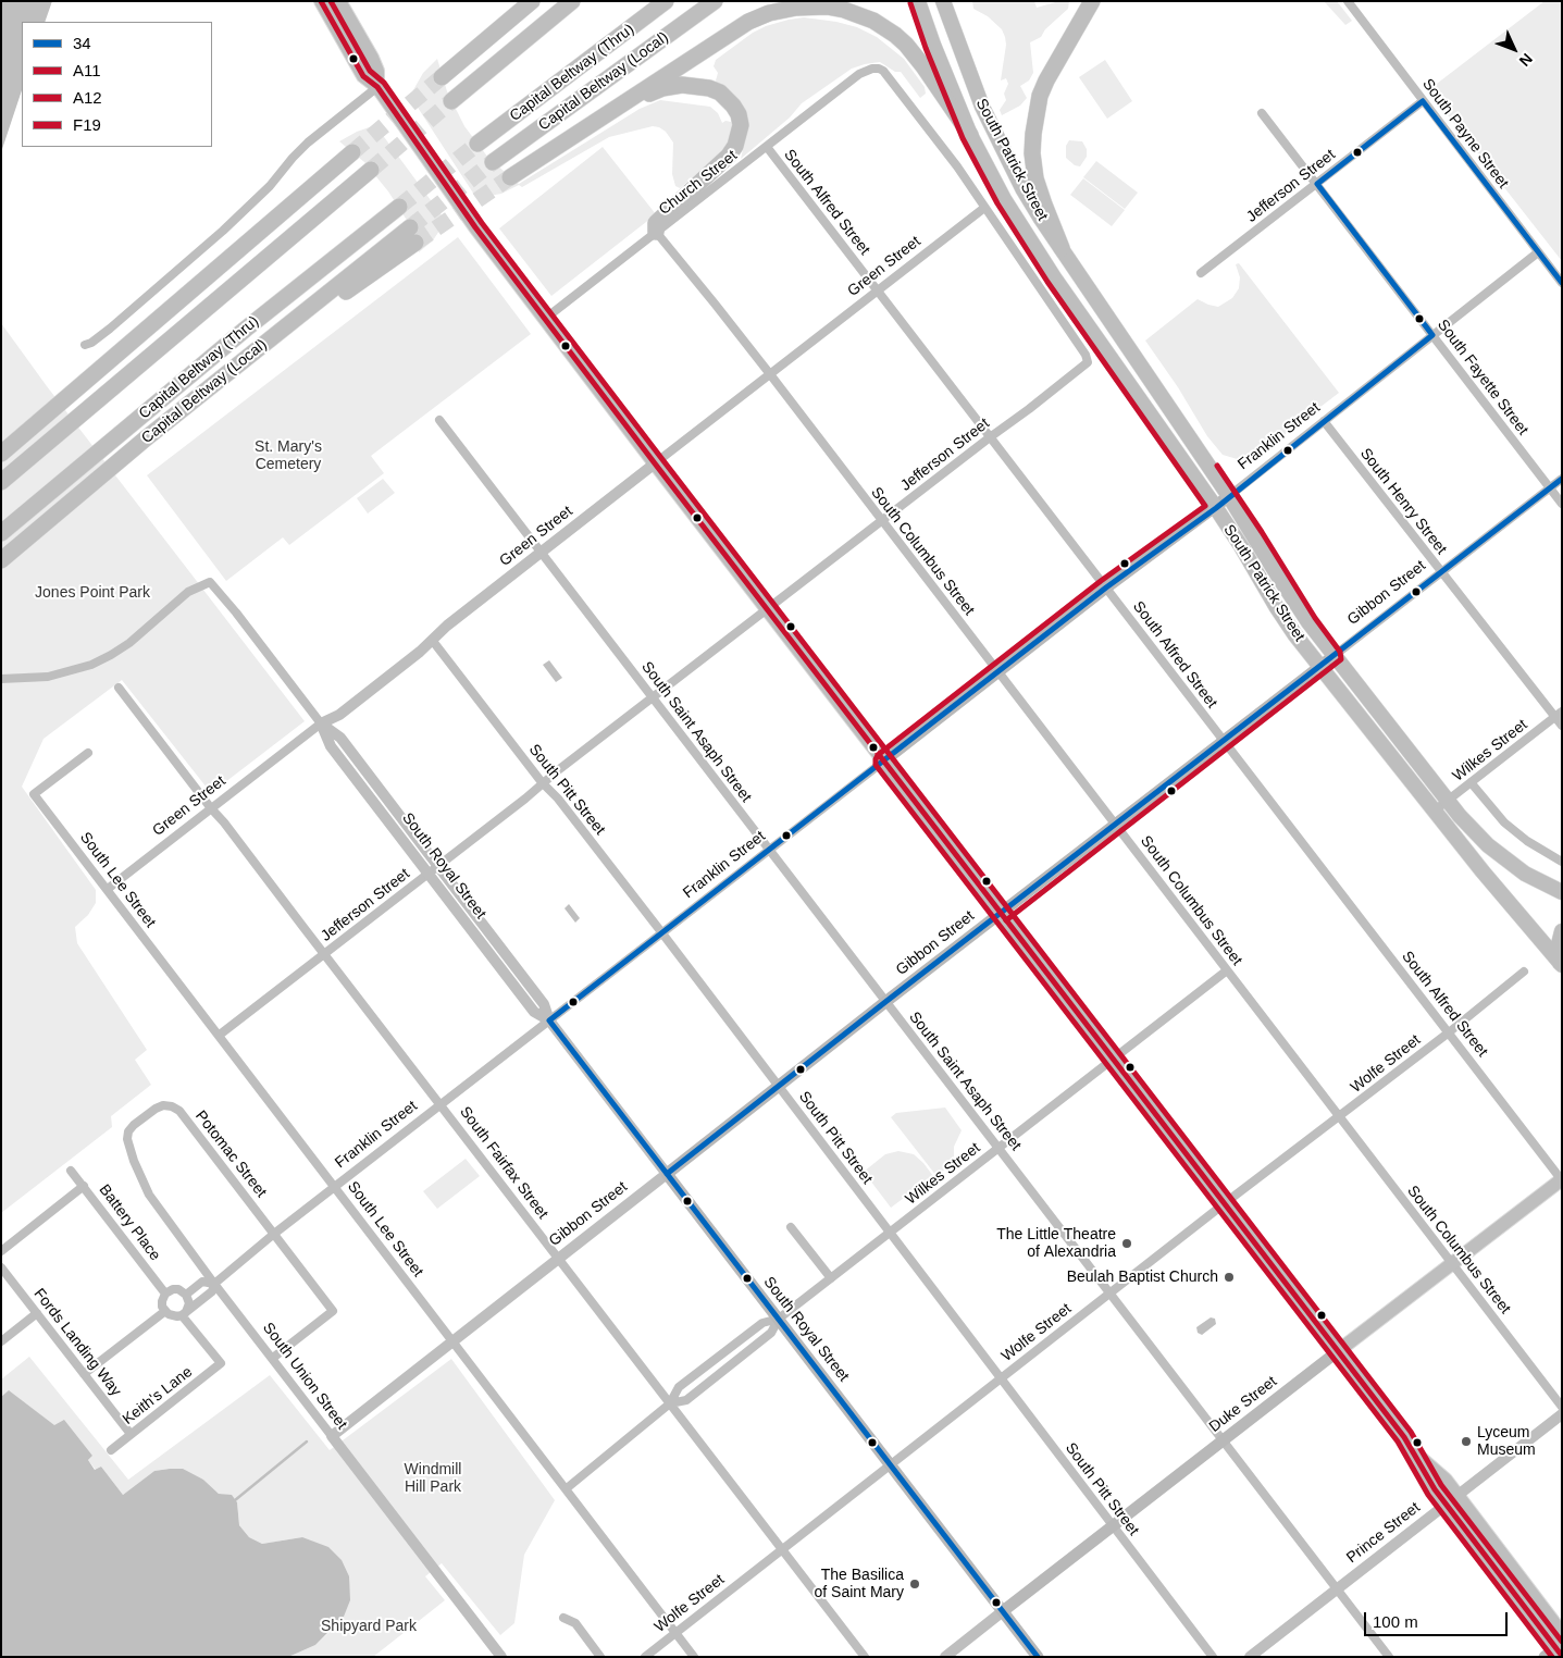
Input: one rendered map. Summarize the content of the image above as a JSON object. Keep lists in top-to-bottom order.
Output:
{
  "streets": {
    "highway": ["Capital Beltway (Thru)", "Capital Beltway (Local)", "South Patrick Street"],
    "main road": [
      "Franklin Street",
      "Gibbon Street",
      "South Royal Street",
      "Duke Street"
    ],
    "street": [
      "South Payne Street",
      "Church Street",
      "Jefferson Street",
      "South Alfred Street",
      "Green Street",
      "South Fayette Street",
      "South Henry Street",
      "South Columbus Street",
      "South Saint Asaph Street",
      "Wilkes Street",
      "South Pitt Street",
      "South Lee Street",
      "Wolfe Street",
      "Potomac Street",
      "South Fairfax Street",
      "Battery Place",
      "Fords Landing Way",
      "South Union Street",
      "Keith's Lane",
      "Prince Street"
    ]
  },
  "crossings": [
    ["South Payne Street", "Jefferson Street"],
    ["South Payne Street", "Franklin Street"],
    ["South Patrick Street", "Franklin Street"],
    ["South Patrick Street", "Gibbon Street"],
    ["South Patrick Street", "Wilkes Street"],
    ["Church Street", "Jefferson Street"],
    ["Church Street", "South Alfred Street"],
    ["Church Street", "Green Street"],
    ["Church Street", "South Columbus Street"],
    ["Jefferson Street", "South Alfred Street"],
    ["Jefferson Street", "Green Street"],
    ["Jefferson Street", "South Fayette Street"],
    ["Jefferson Street", "South Columbus Street"],
    ["Jefferson Street", "South Saint Asaph Street"],
    ["Jefferson Street", "South Pitt Street"],
    ["Jefferson Street", "South Royal Street"],
    ["Jefferson Street", "South Lee Street"],
    ["Jefferson Street", "South Fairfax Street"],
    ["South Alfred Street", "Green Street"],
    ["South Alfred Street", "Franklin Street"],
    ["South Alfred Street", "Gibbon Street"],
    ["South Alfred Street", "Wolfe Street"],
    ["South Alfred Street", "Duke Street"],
    ["Green Street", "South Columbus Street"],
    ["Green Street", "South Saint Asaph Street"],
    ["Green Street", "South Pitt Street"],
    ["Green Street", "South Royal Street"],
    ["Green Street", "South Lee Street"],
    ["Green Street", "South Fairfax Street"],
    ["South Fayette Street", "Franklin Street"],
    ["South Fayette Street", "Gibbon Street"],
    ["Franklin Street", "South Henry Street"],
    ["Franklin Street", "South Columbus Street"],
    ["Franklin Street", "South Saint Asaph Street"],
    ["Franklin Street", "South Pitt Street"],
    ["Franklin Street", "South Royal Street"],
    ["Franklin Street", "South Lee Street"],
    ["Franklin Street", "Potomac Street"],
    ["Franklin Street", "South Fairfax Street"],
    ["Franklin Street", "Battery Place"],
    ["Franklin Street", "South Union Street"],
    ["Franklin Street", "Keith's Lane"],
    ["South Henry Street", "Gibbon Street"],
    ["South Henry Street", "Wilkes Street"],
    ["South Columbus Street", "Gibbon Street"],
    ["South Columbus Street", "Wilkes Street"],
    ["South Columbus Street", "Wolfe Street"],
    ["South Columbus Street", "Duke Street"],
    ["Gibbon Street", "South Saint Asaph Street"],
    ["Gibbon Street", "South Pitt Street"],
    ["Gibbon Street", "South Royal Street"],
    ["Gibbon Street", "South Lee Street"],
    ["Gibbon Street", "South Fairfax Street"],
    ["Gibbon Street", "South Union Street"],
    ["South Saint Asaph Street", "Wilkes Street"],
    ["South Saint Asaph Street", "Wolfe Street"],
    ["South Saint Asaph Street", "Duke Street"],
    ["South Saint Asaph Street", "Prince Street"],
    ["Wilkes Street", "South Pitt Street"],
    ["Wilkes Street", "South Royal Street"],
    ["Wilkes Street", "South Lee Street"],
    ["Wilkes Street", "South Fairfax Street"],
    ["South Pitt Street", "Wolfe Street"],
    ["South Pitt Street", "Duke Street"],
    ["South Royal Street", "Wolfe Street"],
    ["South Royal Street", "Duke Street"],
    ["South Lee Street", "Wolfe Street"],
    ["Wolfe Street", "South Fairfax Street"],
    ["Potomac Street", "South Union Street"],
    ["Battery Place", "Keith's Lane"],
    ["Fords Landing Way", "Keith's Lane"]
  ],
  "parks": [
    "St. Mary's Cemetery",
    "Jones Point Park",
    "Windmill Hill Park",
    "Shipyard Park"
  ],
  "places": [
    "The Little Theatre of Alexandria",
    "Beulah Baptist Church",
    "Lyceum Museum",
    "The Basilica of Saint Mary"
  ],
  "lines": [
    "transit line A12",
    "transit line F19",
    "transit line A11",
    "transit line 34"
  ],
  "legend": [
    "34",
    "A11",
    "A12",
    "F19"
  ],
  "scale_bar": "100 m",
  "north": "bottom right"
}
